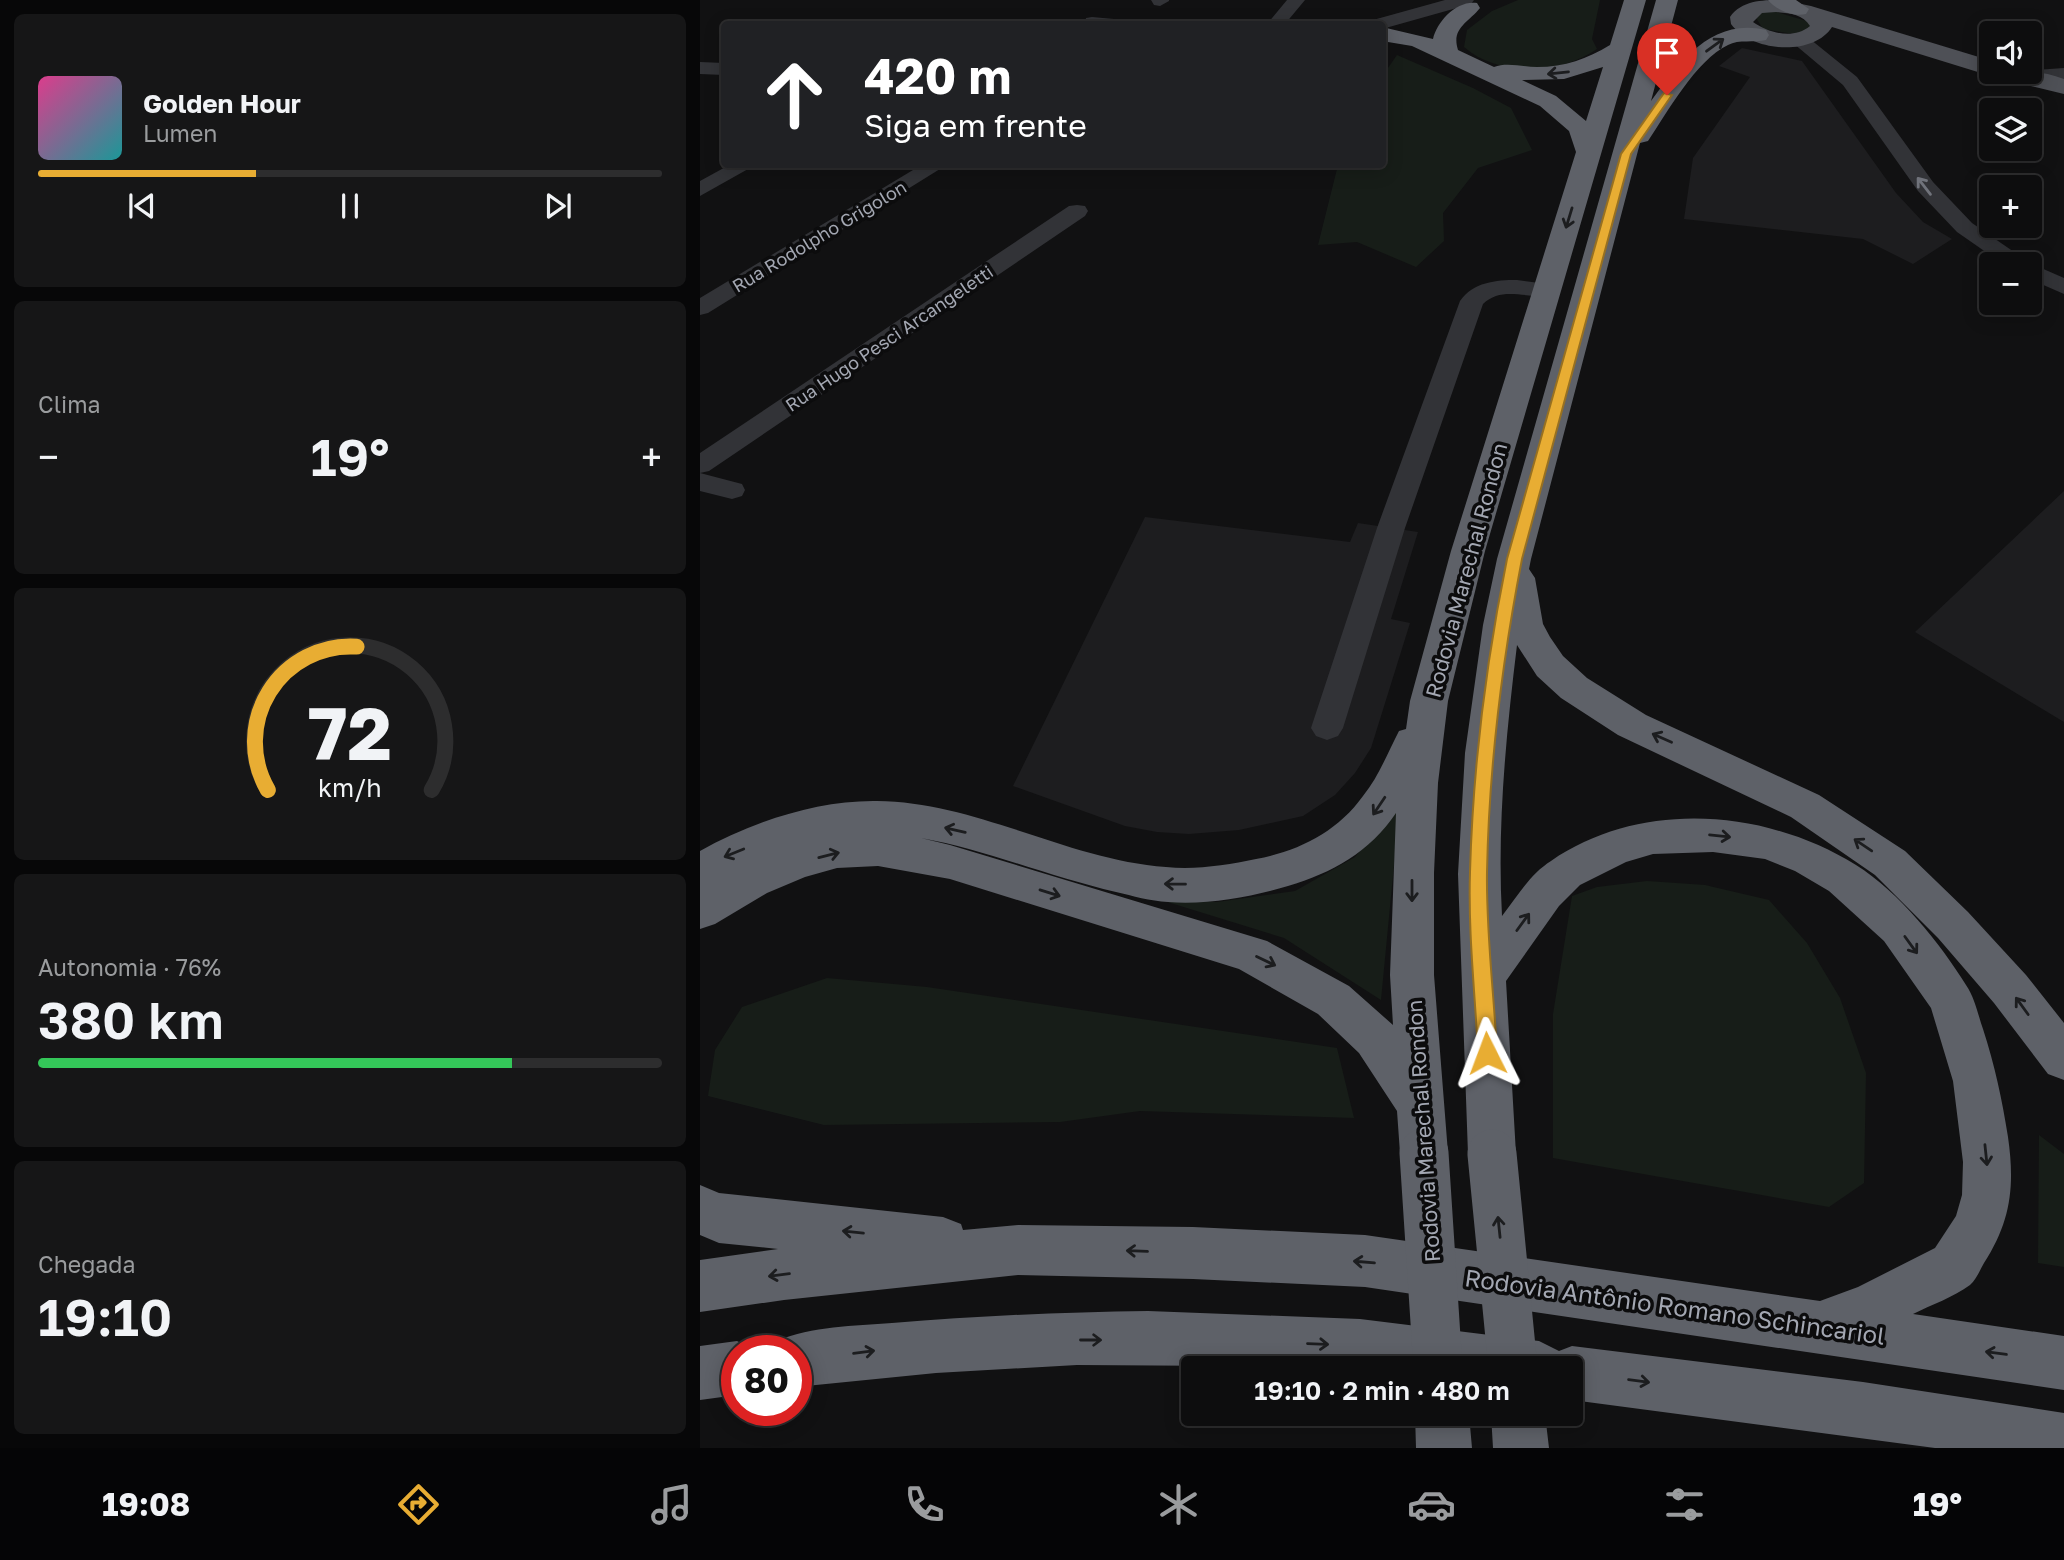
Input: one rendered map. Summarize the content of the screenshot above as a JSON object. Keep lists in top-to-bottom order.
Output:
{
  "streets": {
    "highway": ["Rodovia Marechal Rondon", "Rodovia Antônio Romano Schincariol"],
    "street": ["Rua Rodolpho Grigolon", "Rua Hugo Pesci Arcangeletti"]
  },
  "page": {
    "map_buttons": ["+", "−"],
    "turn": ["420 m", "Siga em frente"],
    "song": ["Golden Hour", "Lumen"],
    "tile": [
      "Clima",
      ["Autonomia · 76%", "380 km"],
      ["Chegada", "19:10"]
    ],
    "heat": ["−", "19°", "+"],
    "limit": "80",
    "trip": "19:10 · 2 min · 480 m",
    "tabs": ["19:08", "19°"],
    "gauge": ["72", "km/h"]
  }
}
